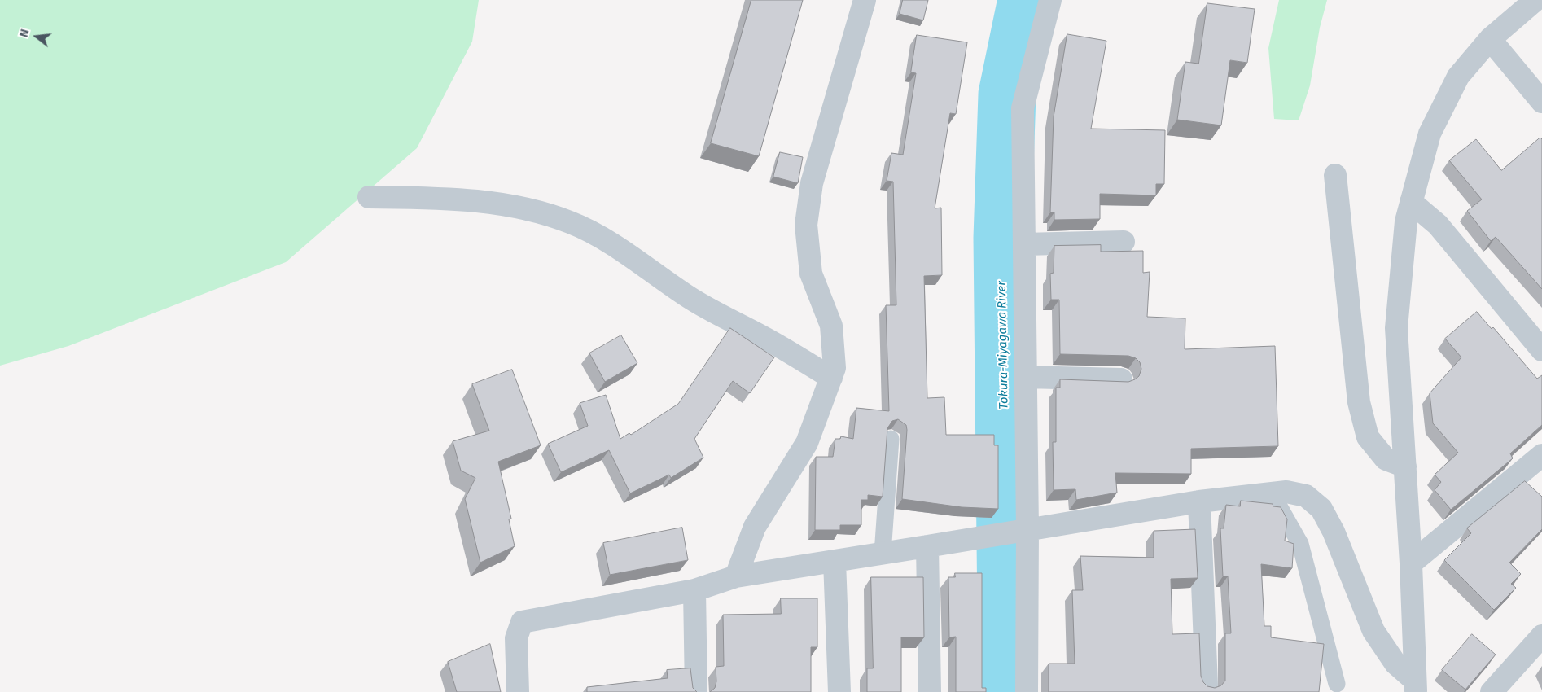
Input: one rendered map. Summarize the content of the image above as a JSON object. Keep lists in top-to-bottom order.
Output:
{
  "water": ["Tokura-Miyagawa River"],
  "north": "left"
}
